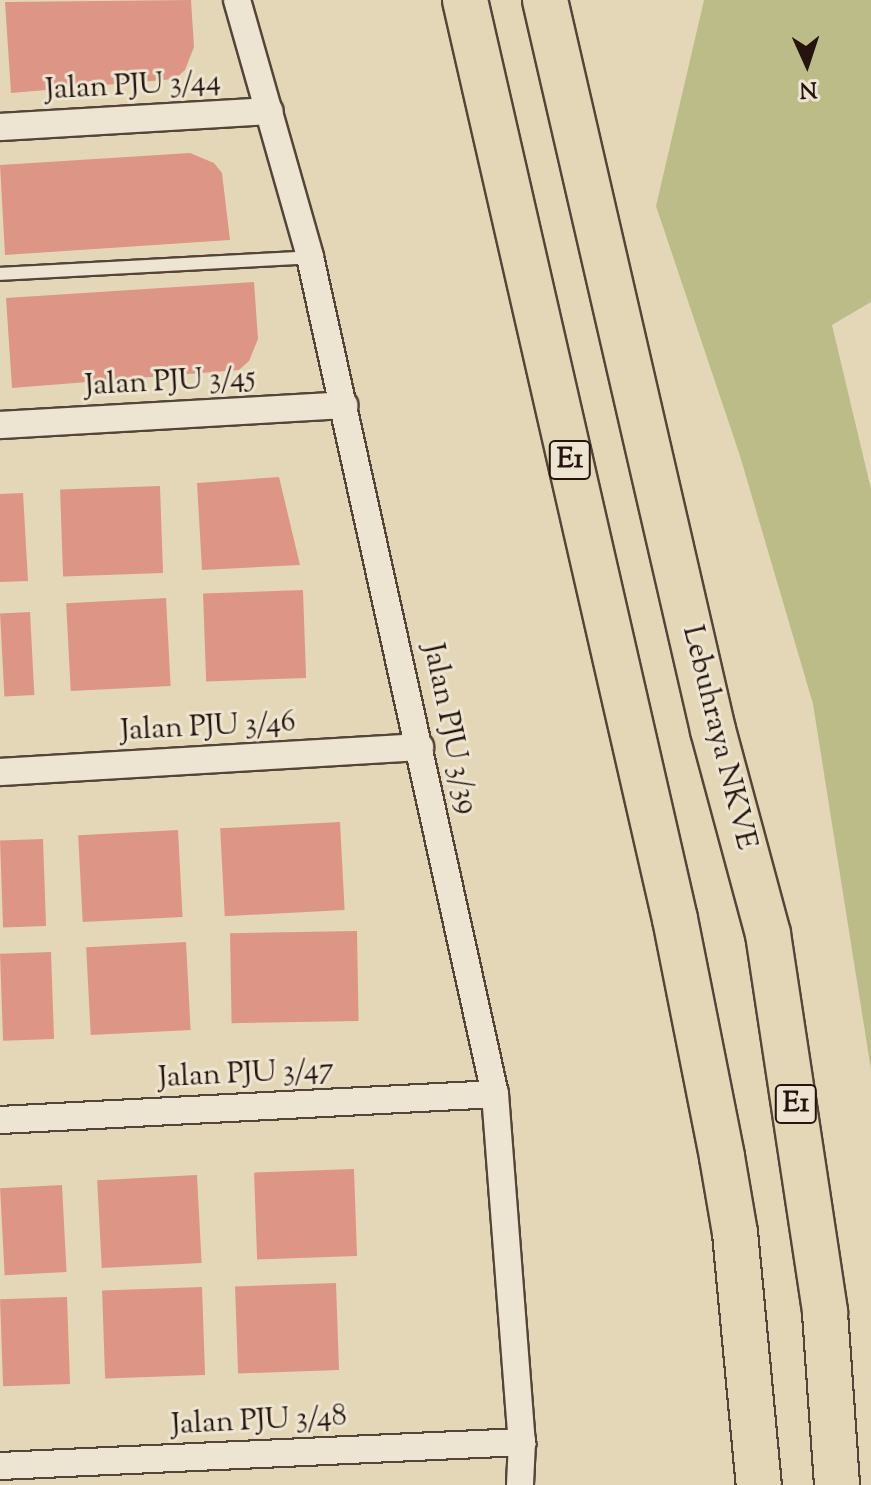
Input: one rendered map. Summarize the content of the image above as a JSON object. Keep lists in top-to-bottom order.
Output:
{
  "streets": {
    "highway": ["E1", "Lebuhraya NKVE"],
    "street": [
      "Jalan PJU 3/44",
      "Jalan PJU 3/45",
      "Jalan PJU 3/46",
      "Jalan PJU 3/39",
      "Jalan PJU 3/47",
      "Jalan PJU 3/48"
    ]
  },
  "crossings": [
    ["Jalan PJU 3/44", "Jalan PJU 3/39"],
    ["Jalan PJU 3/45", "Jalan PJU 3/39"],
    ["Jalan PJU 3/46", "Jalan PJU 3/39"],
    ["Jalan PJU 3/39", "Jalan PJU 3/47"],
    ["Jalan PJU 3/39", "Jalan PJU 3/48"]
  ],
  "north": "bottom"
}
